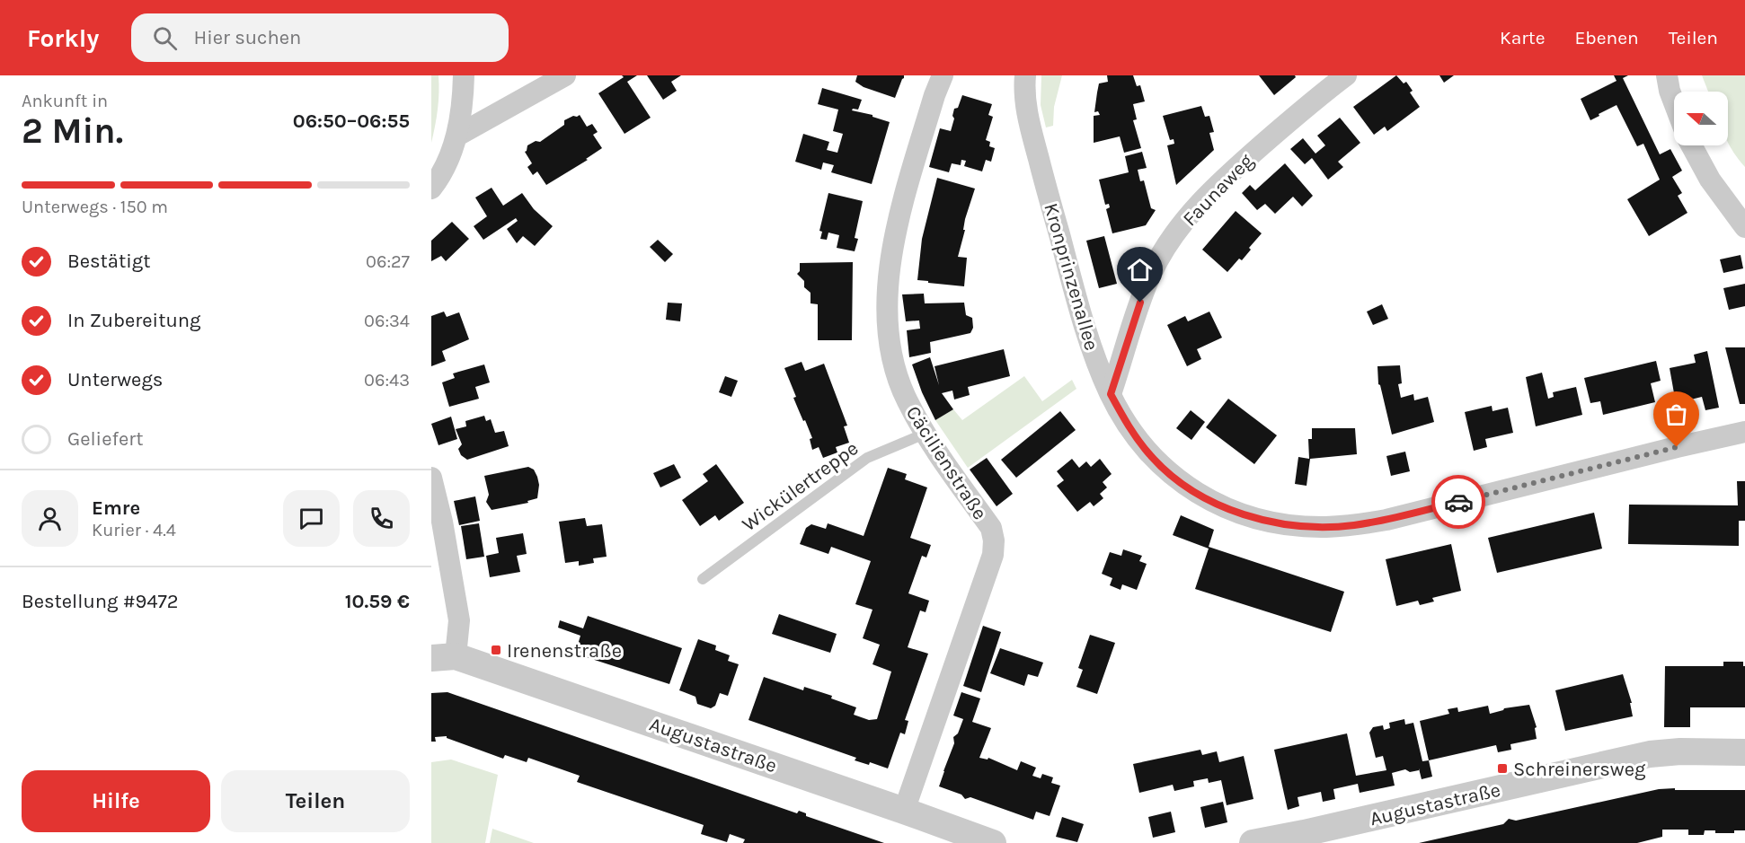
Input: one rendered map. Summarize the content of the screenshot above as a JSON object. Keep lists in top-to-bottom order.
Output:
{
  "streets": {
    "street": [
      "Faunaweg",
      "Kronprinzenallee",
      "Cäcilienstraße",
      "Augustastraße"
    ],
    "lane": ["Wickülertreppe"]
  },
  "crossings": [
    ["Faunaweg", "Kronprinzenallee"],
    ["Cäcilienstraße", "Wickülertreppe"],
    ["Cäcilienstraße", "Augustastraße"]
  ],
  "places": {
    "transit": ["Irenenstraße", "Schreinersweg"]
  },
  "north": "left",
  "page": {
    "header": "Forkly",
    "search": "Hier suchen",
    "nav": ["Karte", "Ebenen", "Teilen"],
    "heading": ["2 Min.", "Ankunft in", "06:50–06:55"],
    "panel": [
      "Emre",
      "Kurier · 4.4",
      "Bestellung #9472",
      "10.59 €"
    ],
    "bar": "Unterwegs · 150 m",
    "list": [
      ["Bestätigt", "06:27"],
      ["In Zubereitung", "06:34"],
      ["Unterwegs", "06:43"],
      "Geliefert"
    ],
    "buttons": ["Hilfe", "Teilen"]
  }
}
